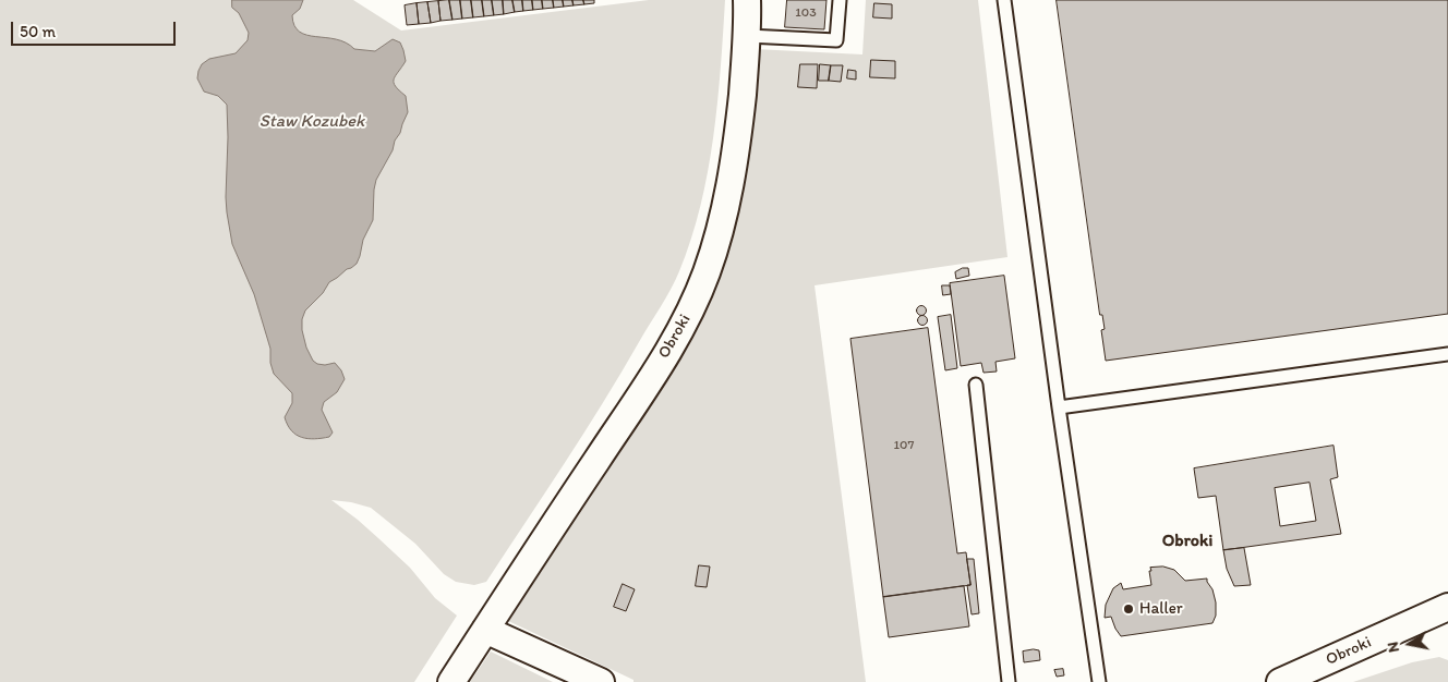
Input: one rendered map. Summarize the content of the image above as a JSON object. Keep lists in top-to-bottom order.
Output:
{
  "streets": {
    "street": ["Obroki"]
  },
  "districts": ["Obroki"],
  "water": ["Staw Kozubek"],
  "places": ["Haller"],
  "house_numbers": ["103", "107"],
  "scale_bar": "50 m",
  "north": "left"
}
